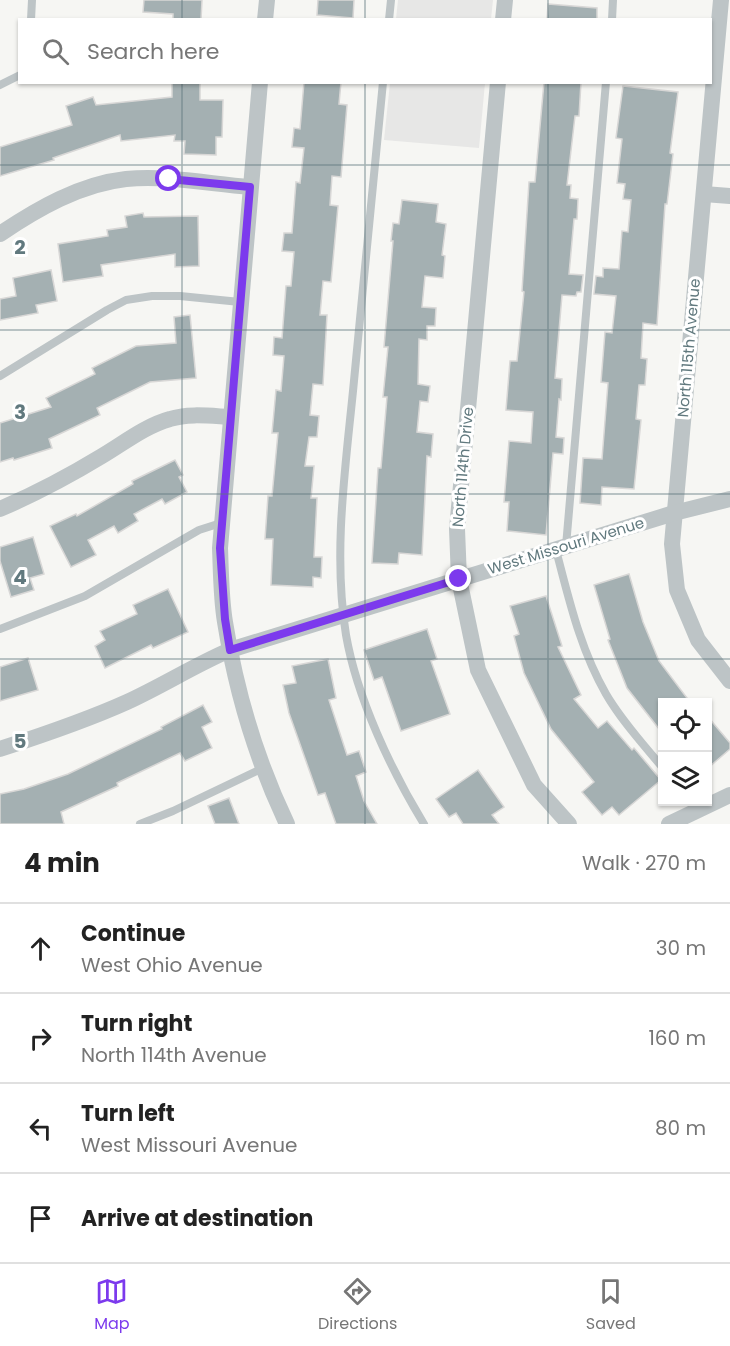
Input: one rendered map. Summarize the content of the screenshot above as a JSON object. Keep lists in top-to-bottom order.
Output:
{
  "streets": {
    "street": ["North 115th Avenue", "North 114th Drive", "West Missouri Avenue"]
  },
  "crossings": [
    ["North 115th Avenue", "West Missouri Avenue"],
    ["North 114th Drive", "West Missouri Avenue"]
  ],
  "page": {
    "search": "Search here",
    "heading": ["4 min", "Walk · 270 m"],
    "list": [
      ["Continue", "West Ohio Avenue", "30 m"],
      ["Turn right", "North 114th Avenue", "160 m"],
      ["Turn left", "West Missouri Avenue", "80 m"],
      "Arrive at destination"
    ],
    "nav": ["Map", "Directions", "Saved"]
  },
  "grid": {
    "rows": [
      "2",
      "3",
      "4",
      "5"
    ]
  }
}
